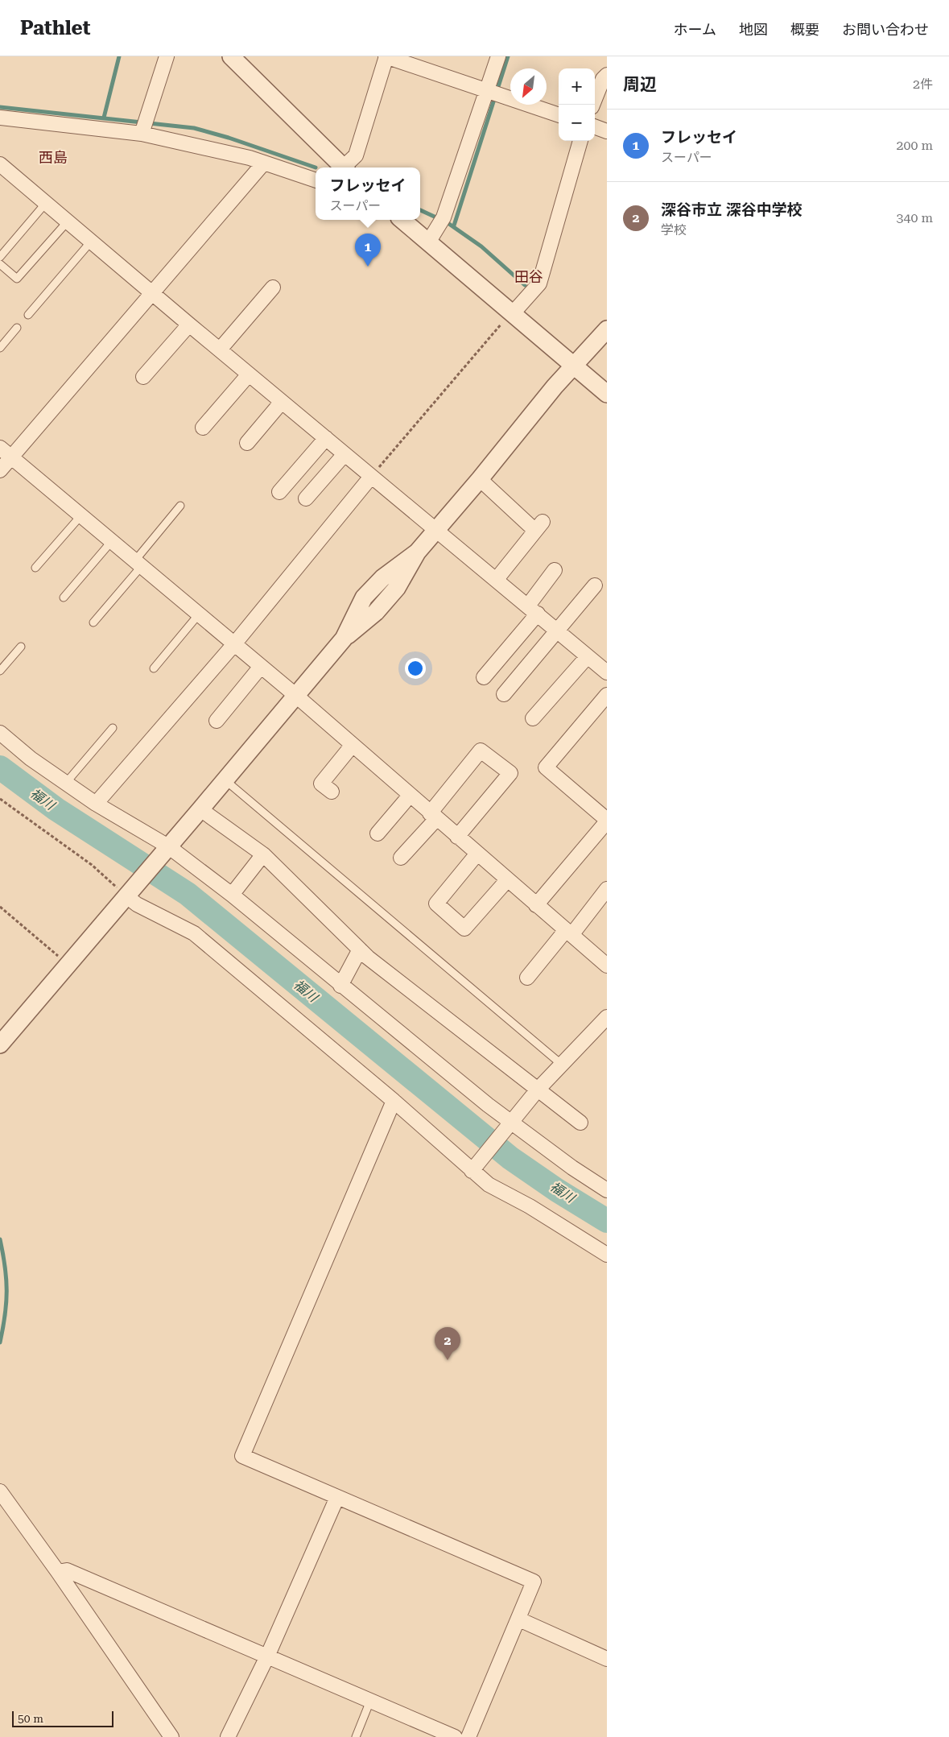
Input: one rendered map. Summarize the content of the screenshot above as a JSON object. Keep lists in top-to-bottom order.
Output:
{
  "districts": ["西島", "田谷"],
  "water": ["福川"],
  "scale_bar": "50 m",
  "north": "bottom left",
  "page": {
    "header": "Pathlet",
    "nav": [
      "ホーム",
      "地図",
      "概要",
      "お問い合わせ"
    ],
    "heading": ["周辺", "2件"],
    "map_buttons": ["+", "−"],
    "list": [
      {
        "mark": "1",
        "name": "フレッセイ",
        "note": "スーパー",
        "value": "200 m"
      },
      {
        "mark": "2",
        "name": "深谷市立 深谷中学校",
        "note": "学校",
        "value": "340 m"
      }
    ],
    "popup": ["フレッセイ", "スーパー"],
    "pins": ["1", "2"],
    "scale": "50 m"
  }
}
